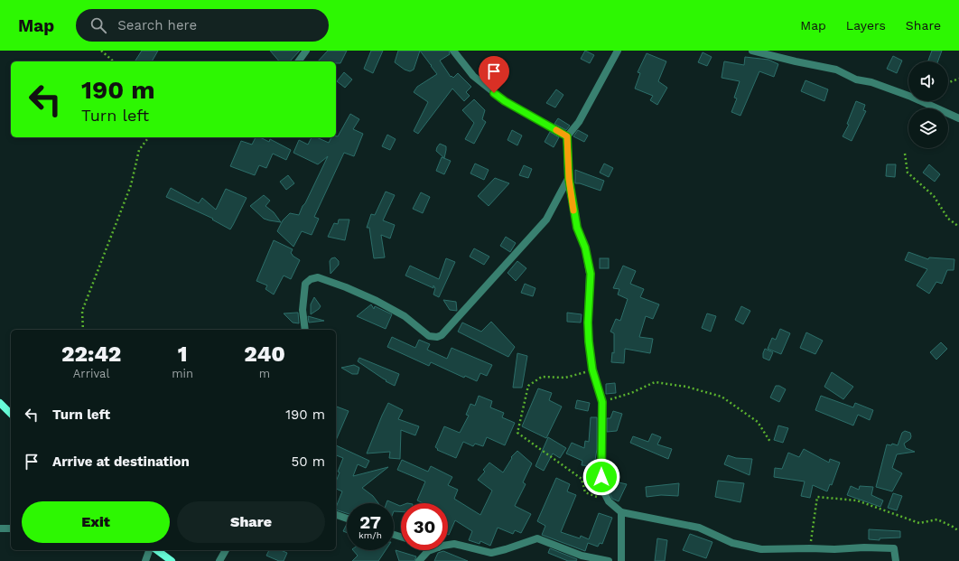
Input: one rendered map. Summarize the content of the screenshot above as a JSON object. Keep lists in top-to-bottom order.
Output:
{
  "page": {
    "header": "Map",
    "search": "Search here",
    "nav": ["Map", "Layers", "Share"],
    "turn": ["190 m", "Turn left"],
    "eta": [
      "22:42",
      "Arrival",
      "1",
      "min",
      "240",
      "m"
    ],
    "list": [
      {
        "name": "Turn left",
        "value": "190 m"
      },
      {
        "name": "Arrive at destination",
        "value": "50 m"
      }
    ],
    "buttons": ["Exit", "Share"],
    "speed": "27 km/h",
    "limit": "30"
  }
}
